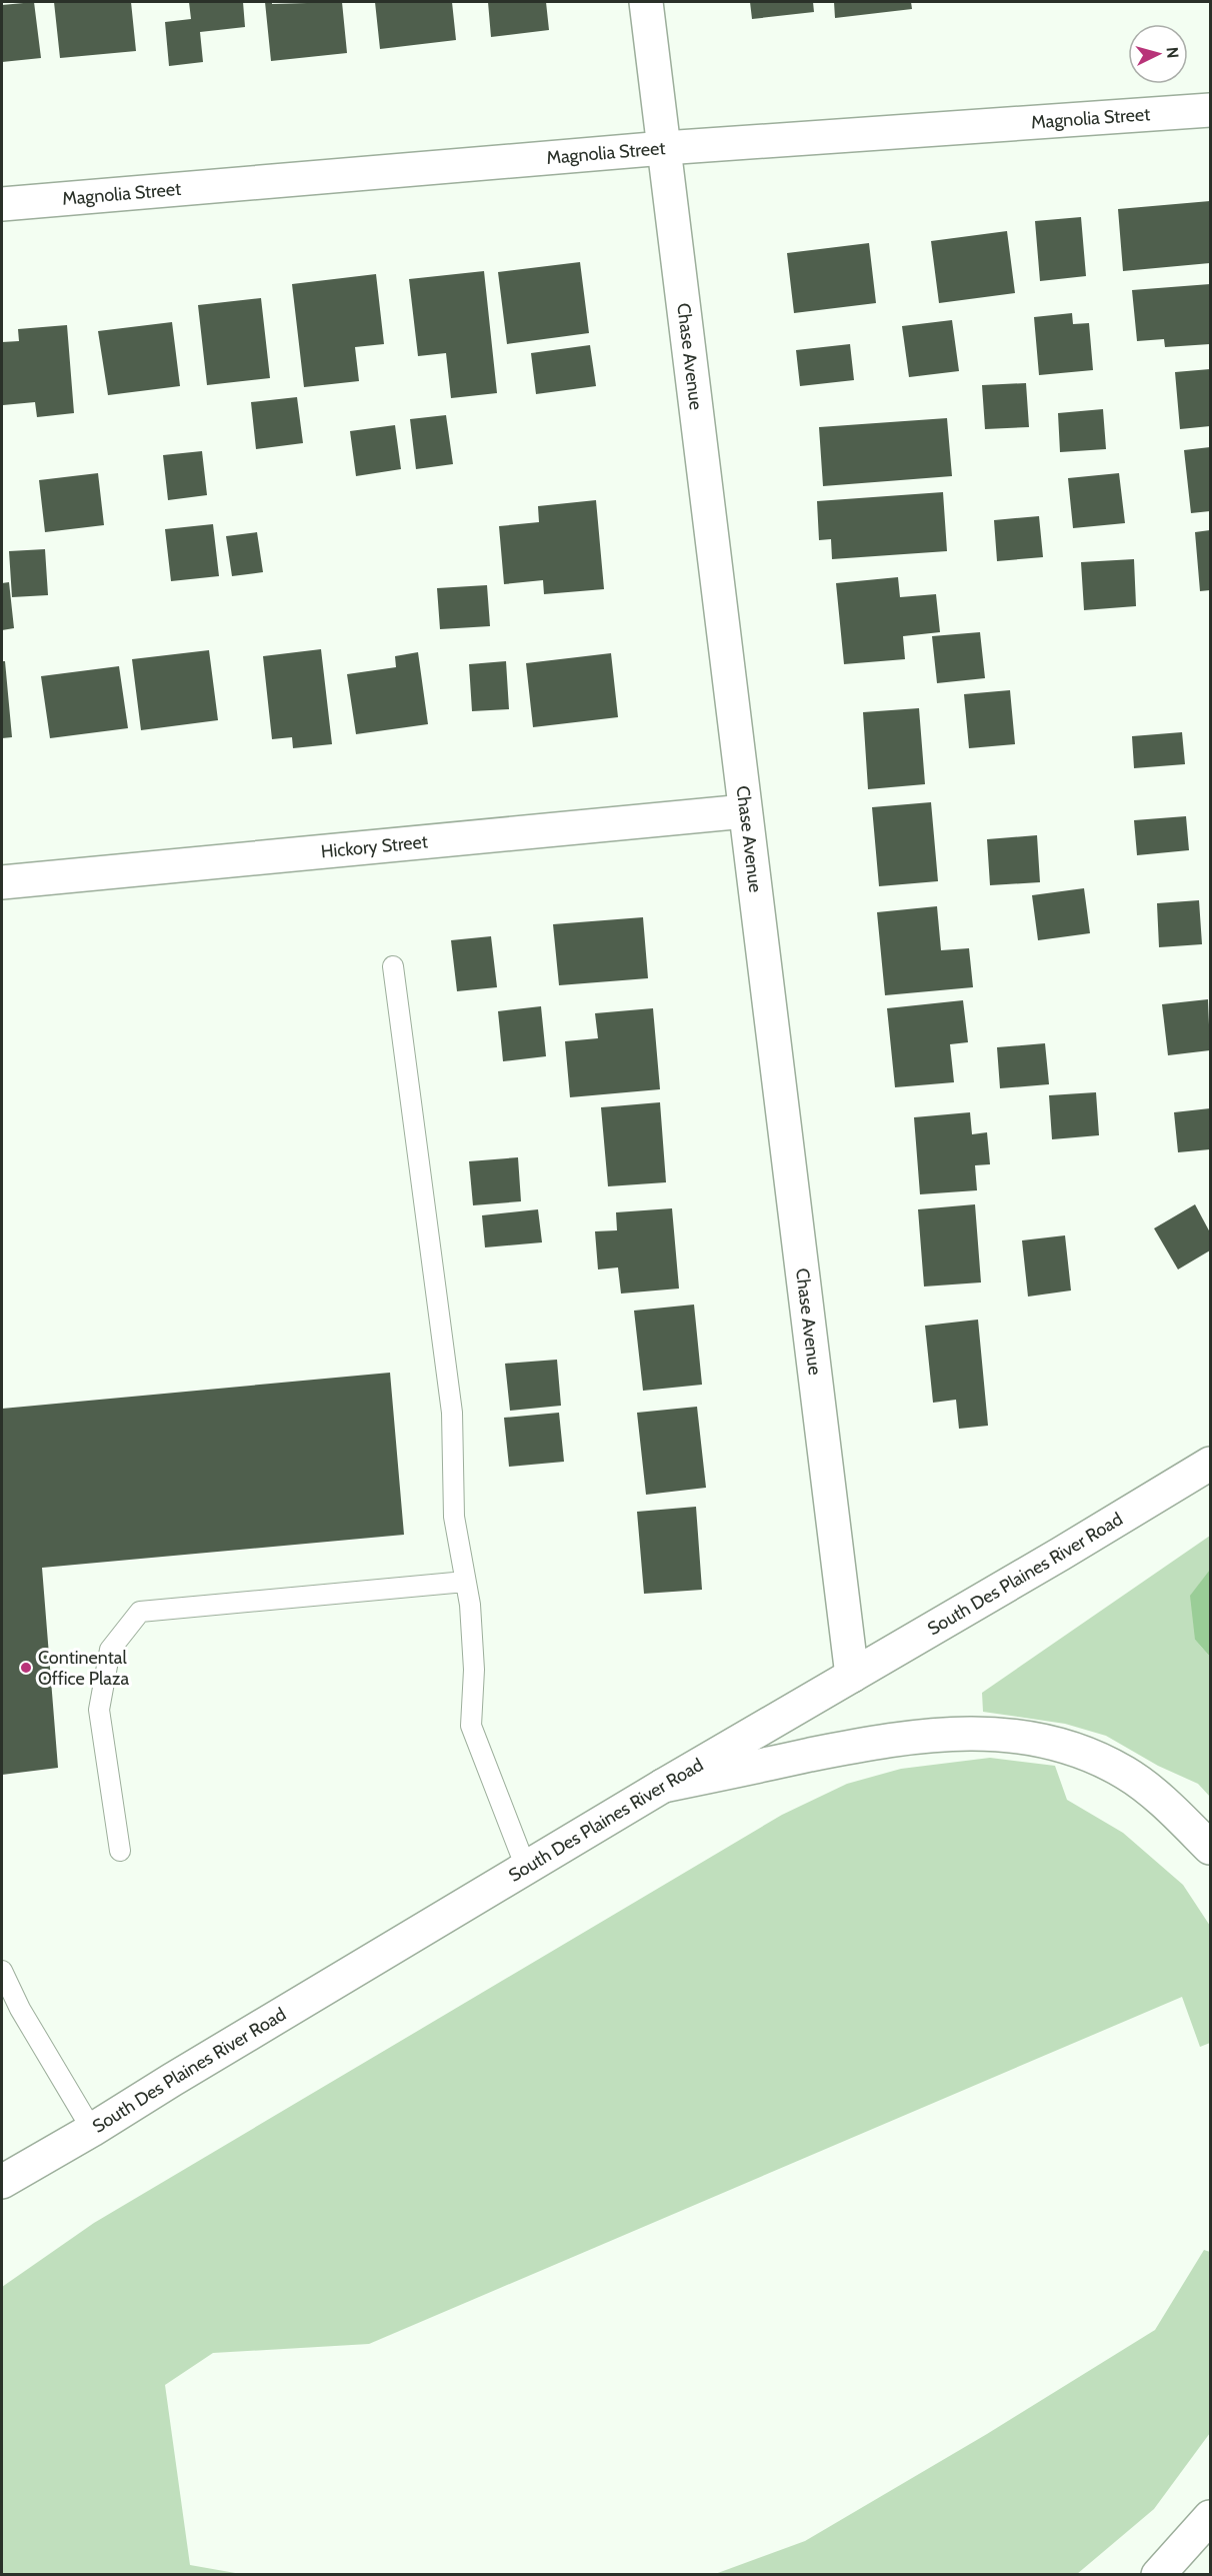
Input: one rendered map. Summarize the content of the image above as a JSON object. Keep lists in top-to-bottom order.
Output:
{
  "streets": {
    "main road": [
      "Magnolia Street",
      "Chase Avenue",
      "Hickory Street",
      "South Des Plaines River Road"
    ]
  },
  "crossings": [
    ["Magnolia Street", "Chase Avenue"],
    ["Chase Avenue", "Hickory Street"],
    ["Chase Avenue", "South Des Plaines River Road"]
  ],
  "places": ["Continental Office Plaza"],
  "north": "right"
}
